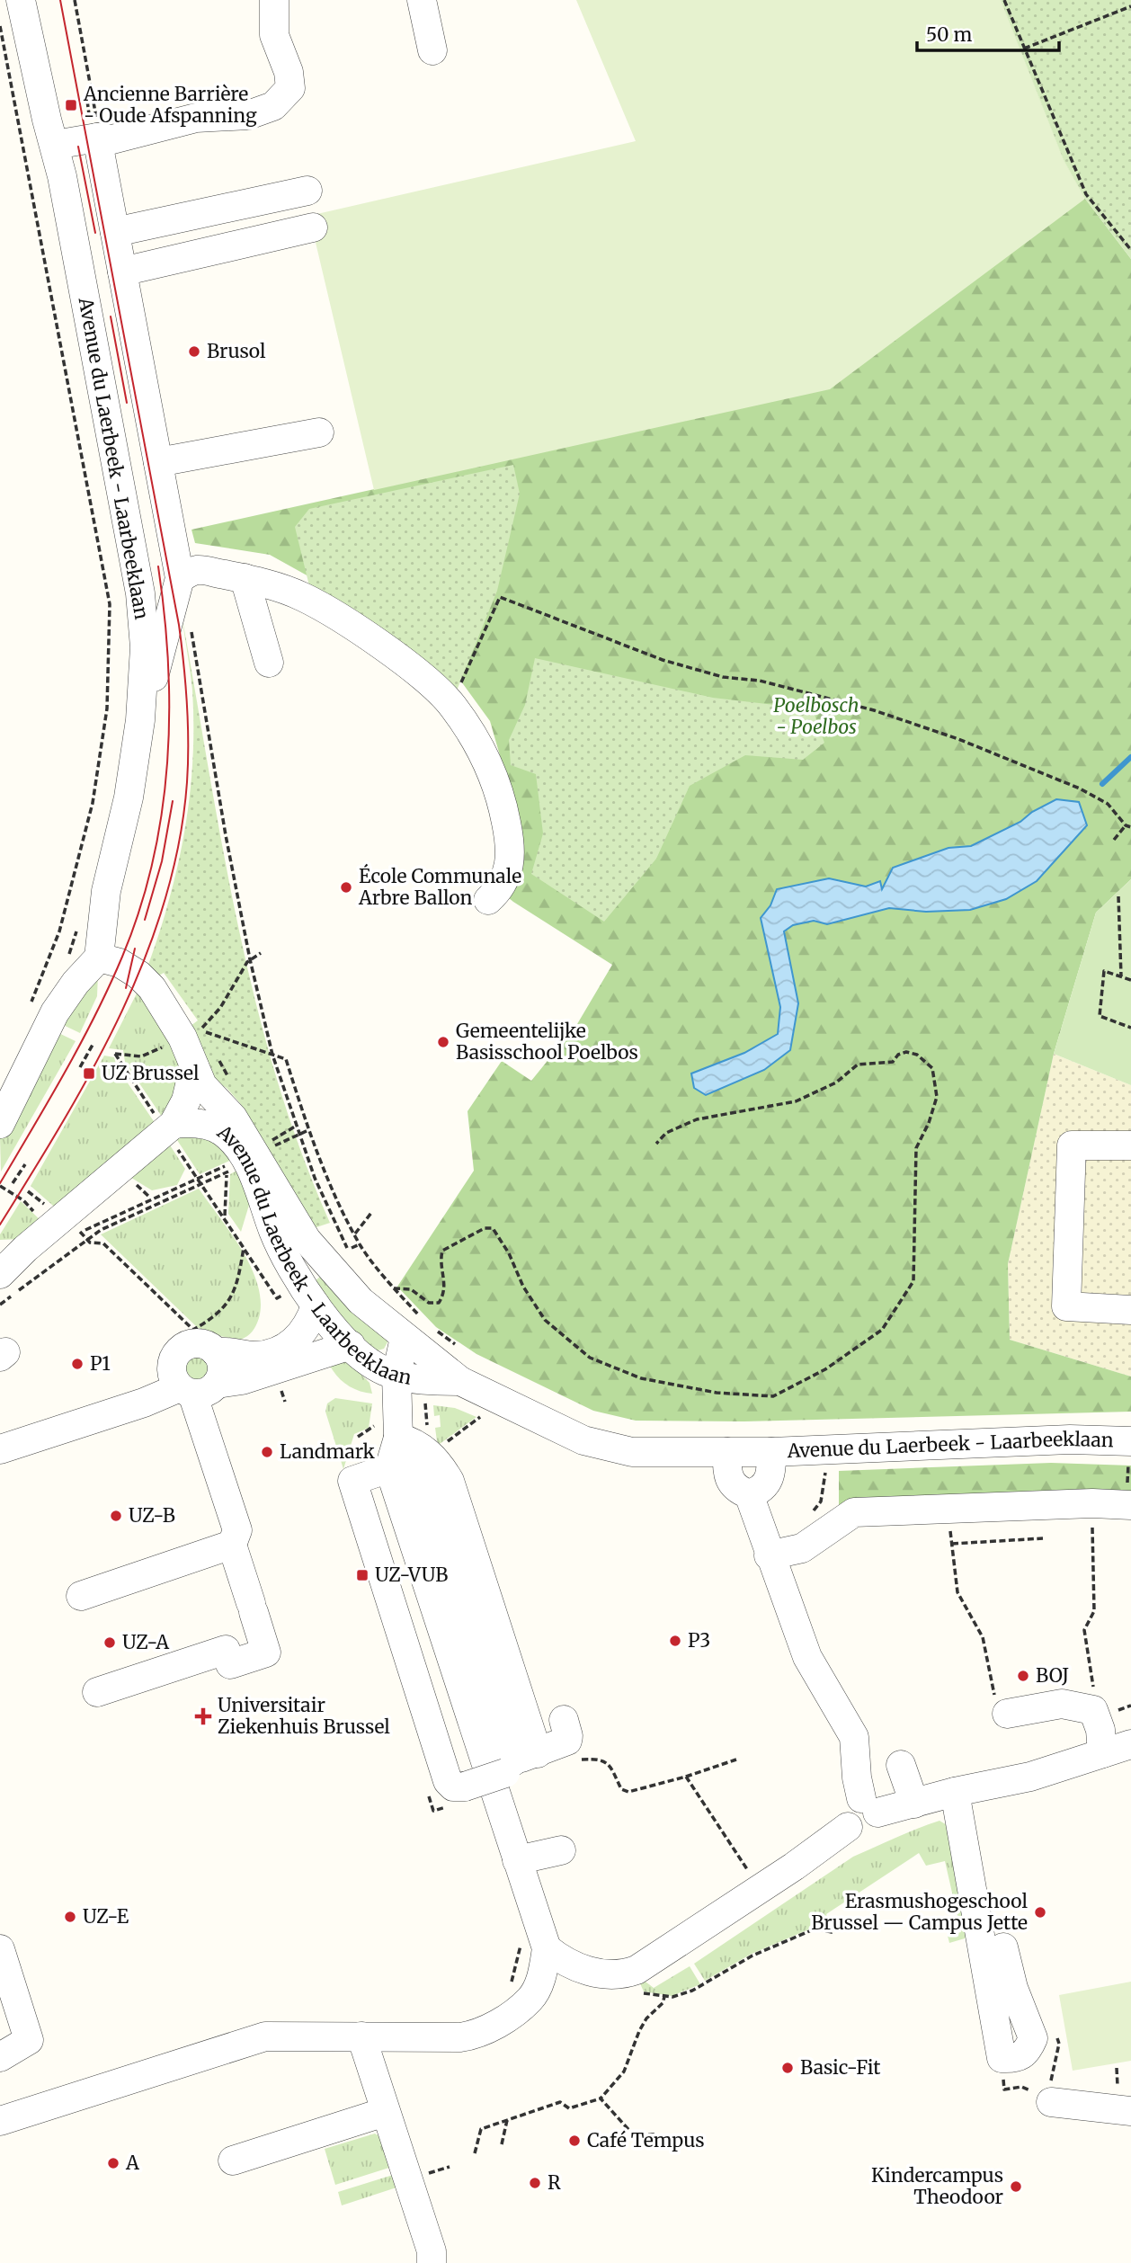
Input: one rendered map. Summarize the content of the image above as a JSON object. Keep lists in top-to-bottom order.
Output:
{
  "streets": {
    "street": ["Avenue du Laerbeek - Laarbeeklaan"]
  },
  "parks": ["Poelbosch - Poelbos"],
  "places": {
    "transit": ["Ancienne Barrière - Oude Afspanning", "UZ Brussel", "UZ-VUB"],
    "other": [
      "Brusol",
      "École Communale Arbre Ballon",
      "Gemeentelijke Basisschool Poelbos",
      "P1",
      "Landmark",
      "UZ-B",
      "P3",
      "UZ-A",
      "BOJ",
      "Erasmushogeschool Brussel — Campus Jette",
      "UZ-E",
      "Basic-Fit",
      "Café Tempus",
      "A",
      "R",
      "Kindercampus Theodoor"
    ],
    "health": ["Universitair Ziekenhuis Brussel"]
  },
  "scale_bar": "50 m"
}
